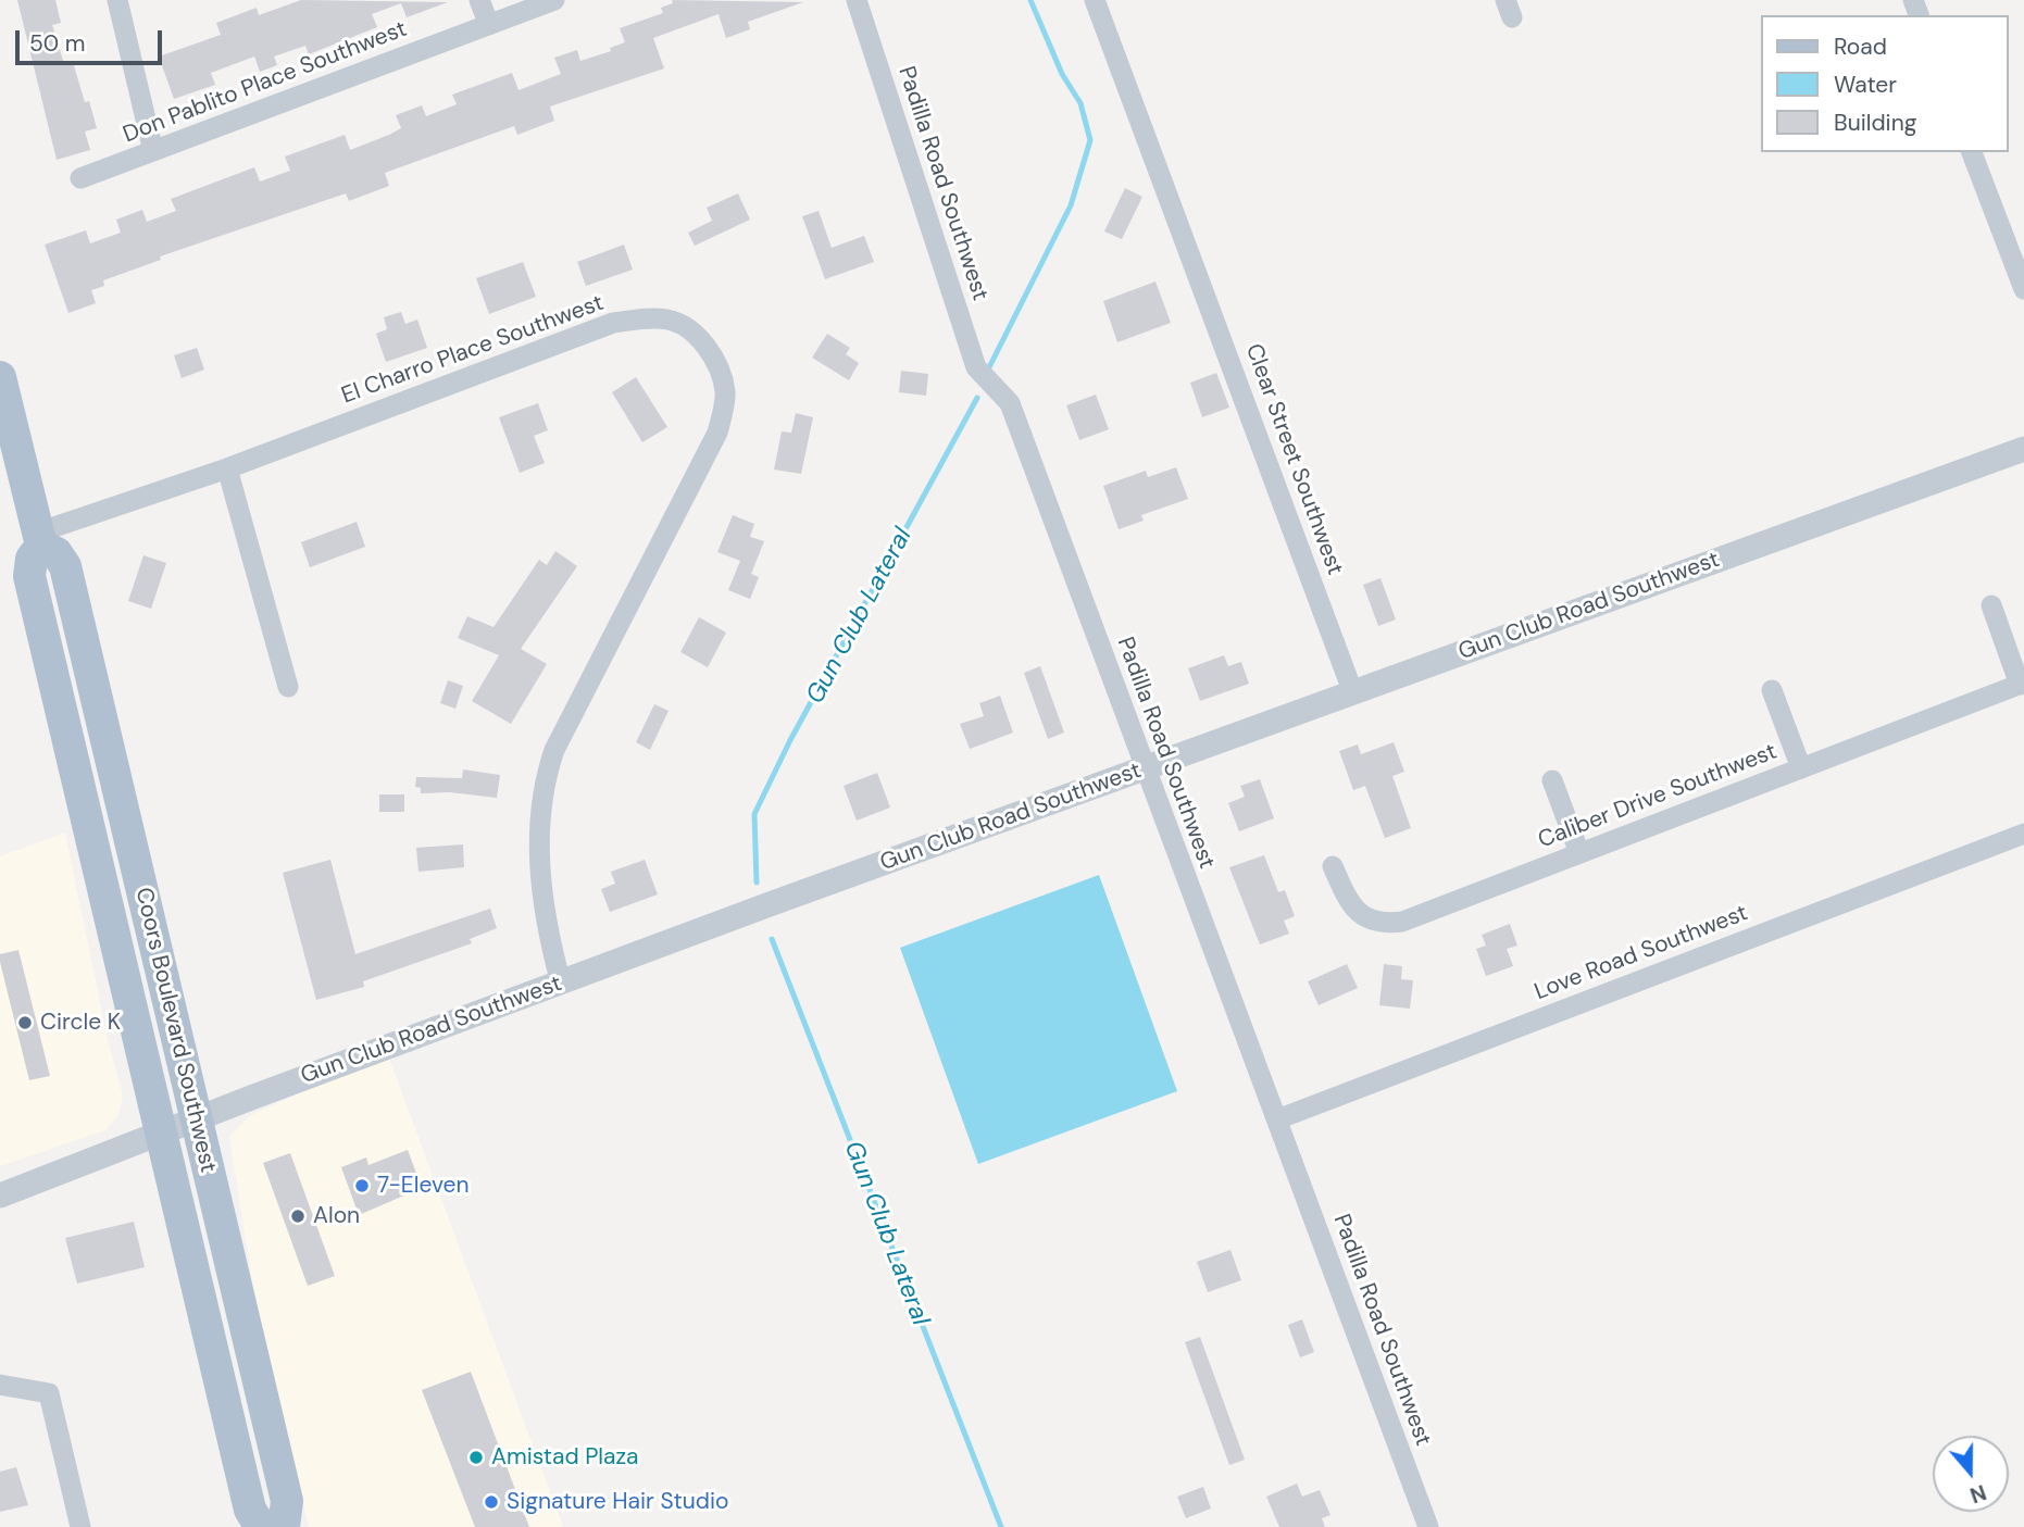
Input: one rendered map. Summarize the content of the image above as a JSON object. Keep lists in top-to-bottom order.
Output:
{
  "streets": {
    "main road": ["Coors Boulevard Southwest"],
    "street": [
      "Don Pablito Place Southwest",
      "Padilla Road Southwest",
      "El Charro Place Southwest",
      "Clear Street Southwest",
      "Gun Club Road Southwest",
      "Caliber Drive Southwest",
      "Love Road Southwest"
    ]
  },
  "crossings": [
    ["Padilla Road Southwest", "Gun Club Road Southwest"],
    ["Padilla Road Southwest", "Love Road Southwest"],
    ["El Charro Place Southwest", "Gun Club Road Southwest"],
    ["El Charro Place Southwest", "Coors Boulevard Southwest"],
    ["Clear Street Southwest", "Gun Club Road Southwest"],
    ["Gun Club Road Southwest", "Coors Boulevard Southwest"]
  ],
  "water": ["Gun Club Lateral"],
  "places": [
    "Circle K",
    "7-Eleven",
    "Alon",
    "Amistad Plaza",
    "Signature Hair Studio"
  ],
  "legend": ["Road", "Water", "Building"],
  "scale_bar": "50 m",
  "north": "bottom"
}
